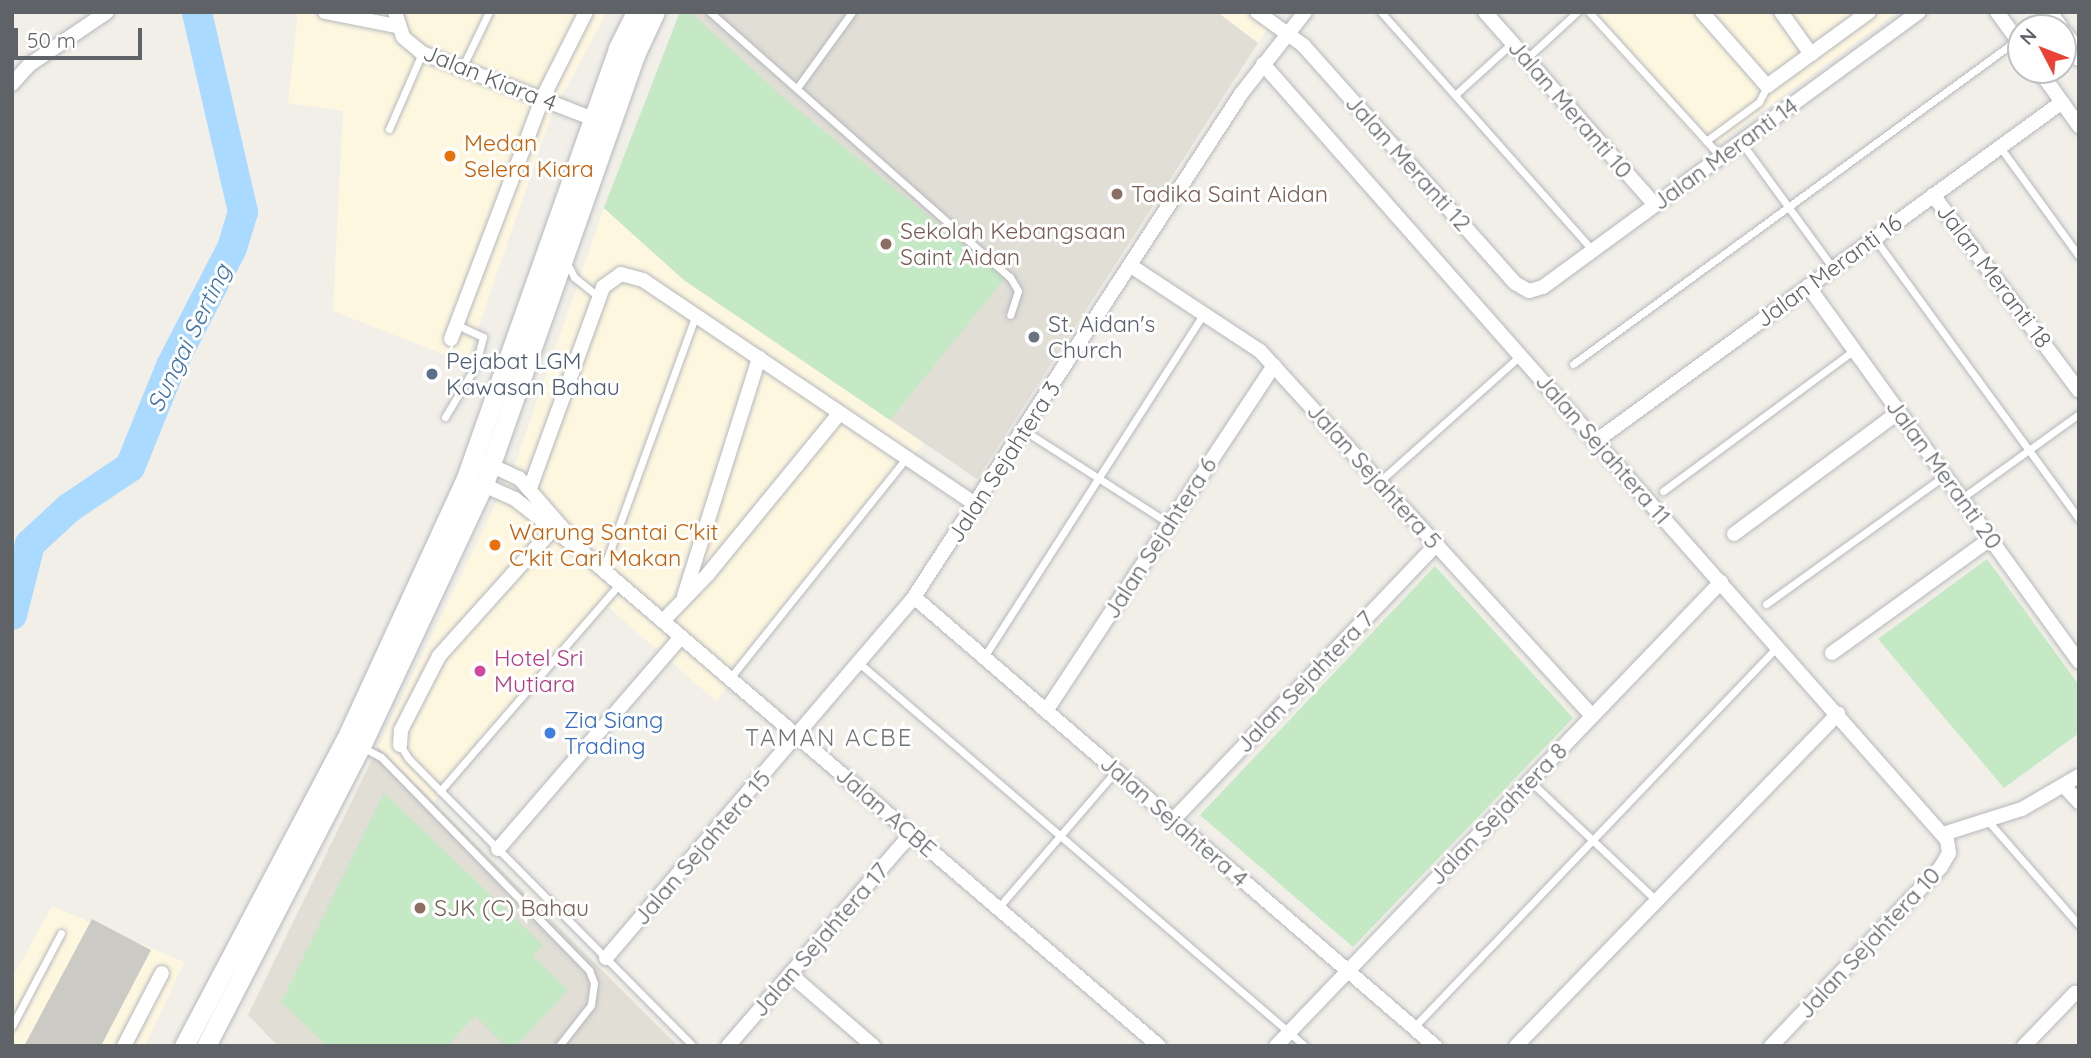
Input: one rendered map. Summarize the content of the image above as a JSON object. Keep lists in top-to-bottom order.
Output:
{
  "streets": {
    "street": [
      "Jalan Kiara 4",
      "Jalan Meranti 10",
      "Jalan Meranti 14",
      "Jalan Meranti 12",
      "Jalan Meranti 16",
      "Jalan Meranti 18",
      "Jalan Sejahtera 11",
      "Jalan Sejahtera 3",
      "Jalan Meranti 20",
      "Jalan Sejahtera 5",
      "Jalan Sejahtera 6",
      "Jalan Sejahtera 7",
      "Jalan ACBE",
      "Jalan Sejahtera 8",
      "Jalan Sejahtera 4",
      "Jalan Sejahtera 15",
      "Jalan Sejahtera 17",
      "Jalan Sejahtera 10"
    ]
  },
  "crossings": [
    ["Jalan Meranti 10", "Jalan Meranti 14"],
    ["Jalan Meranti 14", "Jalan Meranti 12"],
    ["Jalan Meranti 12", "Jalan Sejahtera 3"],
    ["Jalan Meranti 16", "Jalan Meranti 18"],
    ["Jalan Meranti 16", "Jalan Sejahtera 11"],
    ["Jalan Meranti 16", "Jalan Meranti 20"],
    ["Jalan Sejahtera 11", "Jalan Sejahtera 3"],
    ["Jalan Sejahtera 11", "Jalan Sejahtera 8"],
    ["Jalan Sejahtera 11", "Jalan Sejahtera 10"],
    ["Jalan Sejahtera 3", "Jalan Sejahtera 5"],
    ["Jalan Sejahtera 3", "Jalan ACBE"],
    ["Jalan Sejahtera 3", "Jalan Sejahtera 4"],
    ["Jalan Sejahtera 3", "Jalan Sejahtera 15"],
    ["Jalan Sejahtera 5", "Jalan Sejahtera 6"],
    ["Jalan Sejahtera 5", "Jalan Sejahtera 7"],
    ["Jalan Sejahtera 5", "Jalan Sejahtera 8"],
    ["Jalan Sejahtera 6", "Jalan Sejahtera 4"],
    ["Jalan Sejahtera 7", "Jalan Sejahtera 4"],
    ["Jalan ACBE", "Jalan Sejahtera 15"],
    ["Jalan ACBE", "Jalan Sejahtera 17"],
    ["Jalan Sejahtera 8", "Jalan Sejahtera 4"]
  ],
  "districts": ["TAMAN ACBE"],
  "water": ["Sungai Serting"],
  "places": [
    "Medan Selera Kiara",
    "Tadika Saint Aidan",
    "Sekolah Kebangsaan Saint Aidan",
    "St. Aidan's Church",
    "Pejabat LGM Kawasan Bahau",
    "Warung Santai C'kit C'kit Cari Makan",
    "Hotel Sri Mutiara",
    "Zia Siang Trading",
    "SJK (C) Bahau"
  ],
  "scale_bar": "50 m",
  "north": "top left"
}
